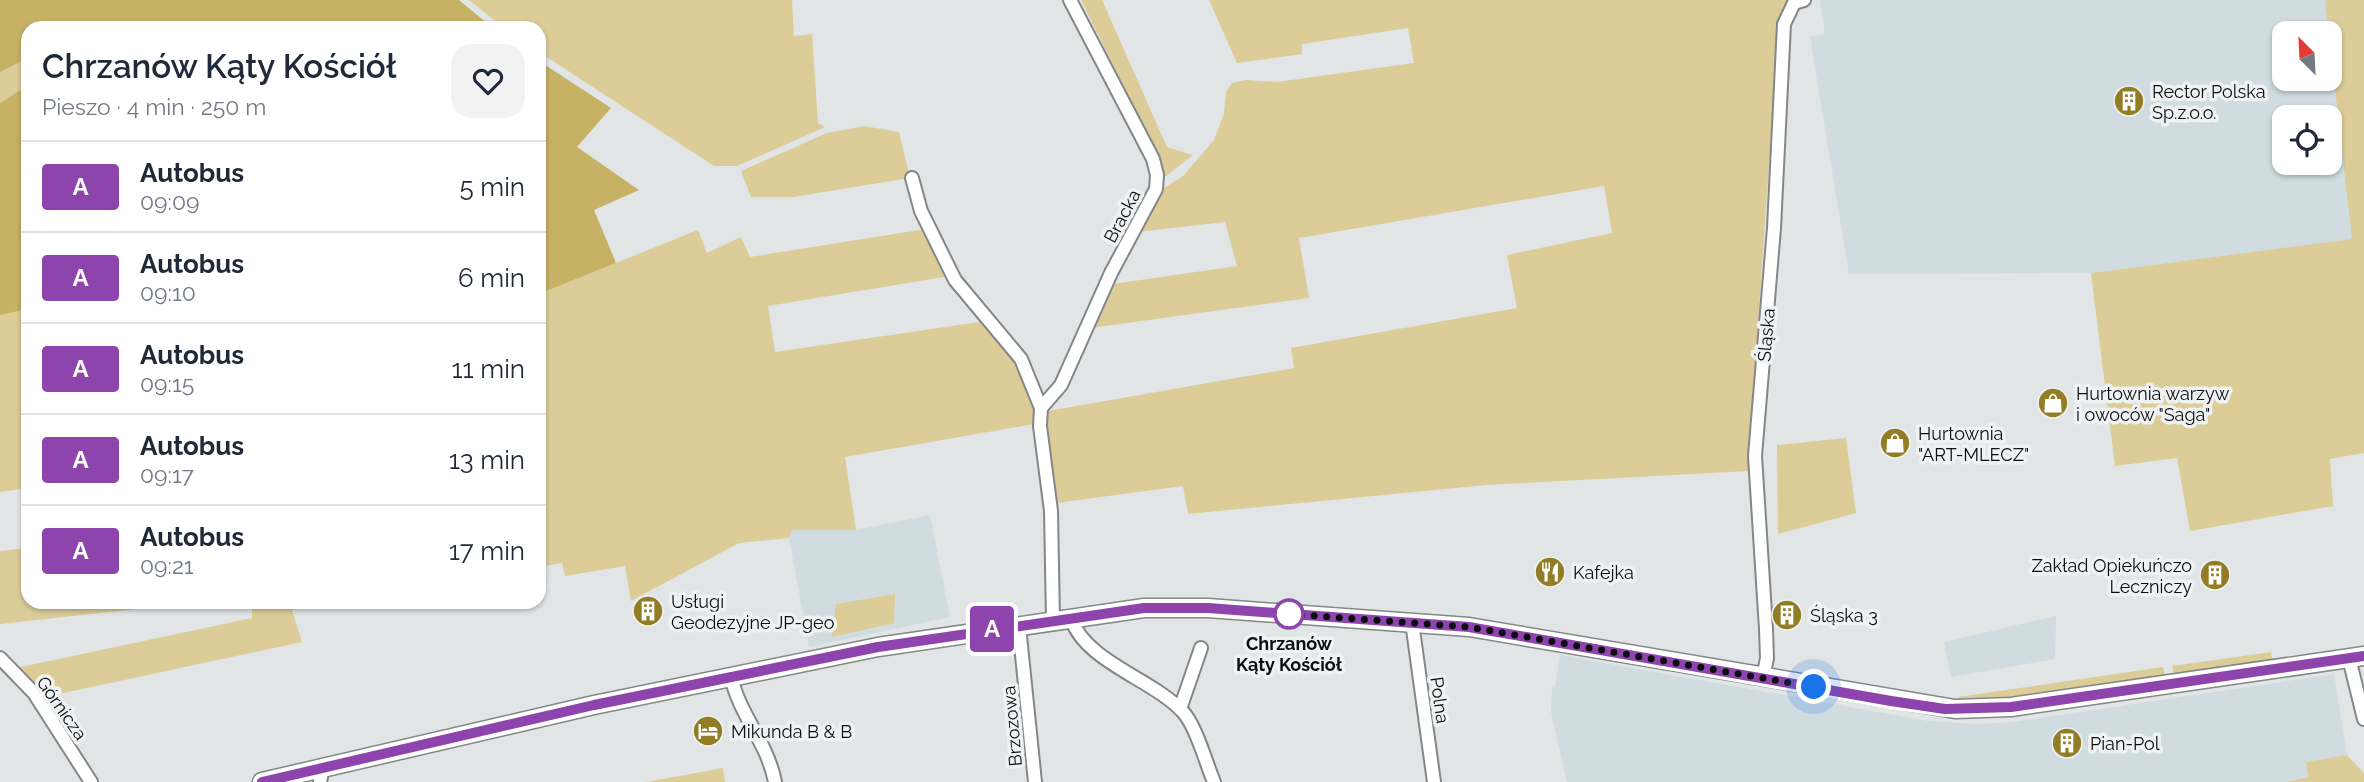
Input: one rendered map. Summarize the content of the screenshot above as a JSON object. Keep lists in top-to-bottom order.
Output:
{
  "streets": {
    "street": [
      "Bracka",
      "Śląska",
      "Polna",
      "Górnicza",
      "Brzozowa"
    ]
  },
  "places": {
    "building": [
      "Rector Polska Sp.z.o.o.",
      "Zakład Opiekuńczo Leczniczy",
      "Usługi Geodezyjne JP-geo",
      "Śląska 3",
      "Pian-Pol"
    ],
    "shop": ["Hurtownia warzyw i owoców \"Saga\"", "Hurtownia \"ART-MLECZ\""],
    "restaurant": ["Kafejka"],
    "other": ["Chrzanów Kąty Kościół"],
    "hotel": ["Mikunda B & B"]
  },
  "lines": ["bus line A"],
  "north": "top left",
  "page": {
    "on_map": "A",
    "heading": ["Chrzanów Kąty Kościół", "Pieszo · 4 min · 250 m"],
    "list": [
      {
        "mark": "A",
        "name": "Autobus",
        "note": "09:09",
        "value": "5 min"
      },
      {
        "mark": "A",
        "name": "Autobus",
        "note": "09:10",
        "value": "6 min"
      },
      {
        "mark": "A",
        "name": "Autobus",
        "note": "09:15",
        "value": "11 min"
      },
      {
        "mark": "A",
        "name": "Autobus",
        "note": "09:17",
        "value": "13 min"
      },
      {
        "mark": "A",
        "name": "Autobus",
        "note": "09:21",
        "value": "17 min"
      }
    ]
  }
}
